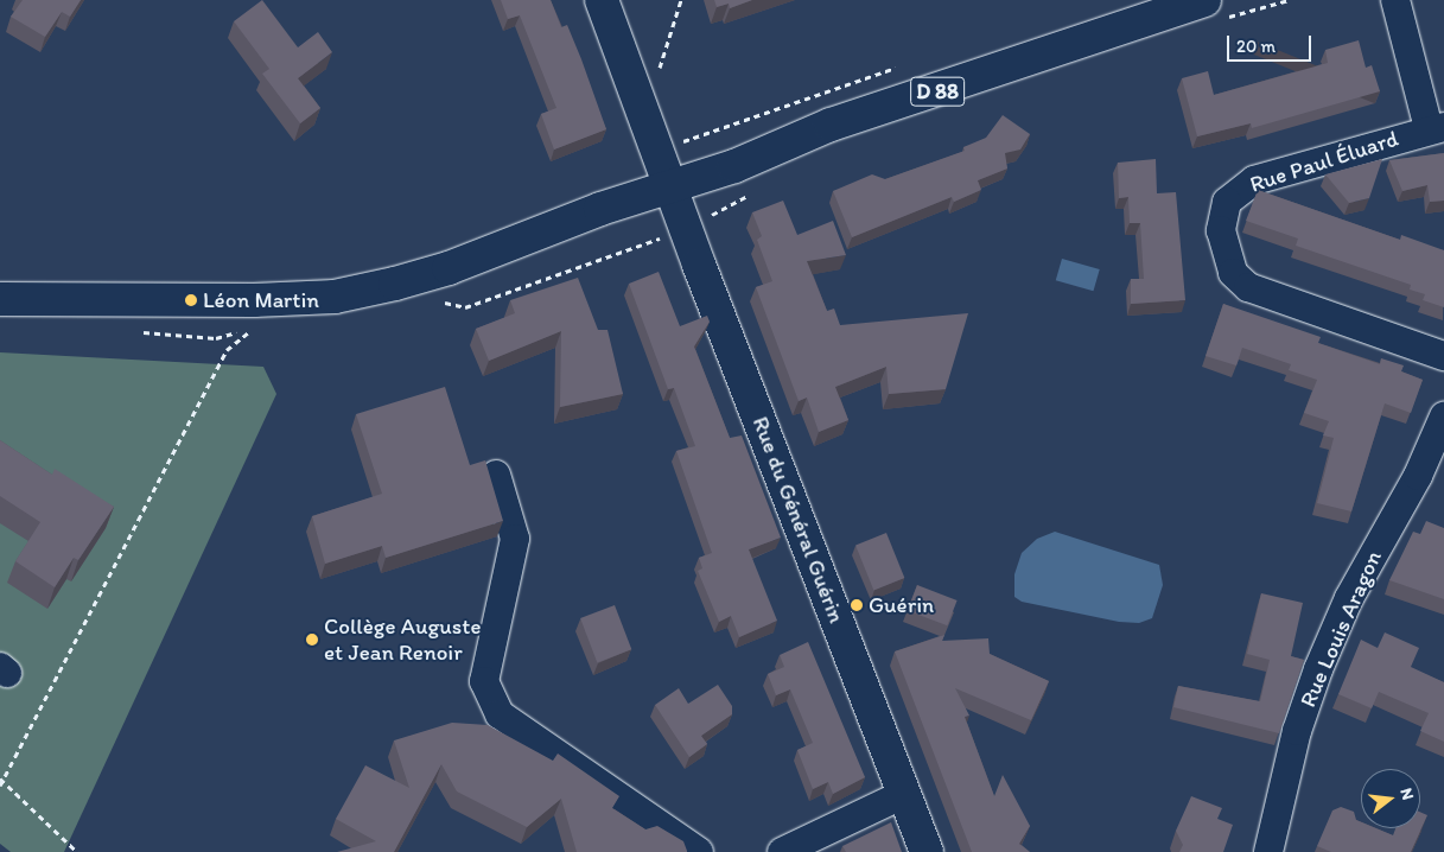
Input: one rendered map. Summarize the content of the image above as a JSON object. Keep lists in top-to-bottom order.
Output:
{
  "streets": {
    "main road": ["D 88", "Rue du Général Guérin"],
    "street": ["Rue Paul Éluard", "Rue Louis Aragon"]
  },
  "crossings": [
    ["D 88", "Rue du Général Guérin"]
  ],
  "places": ["Léon Martin", "Guérin", "Collège Auguste et Jean Renoir"],
  "scale_bar": "20 m",
  "north": "right"
}
